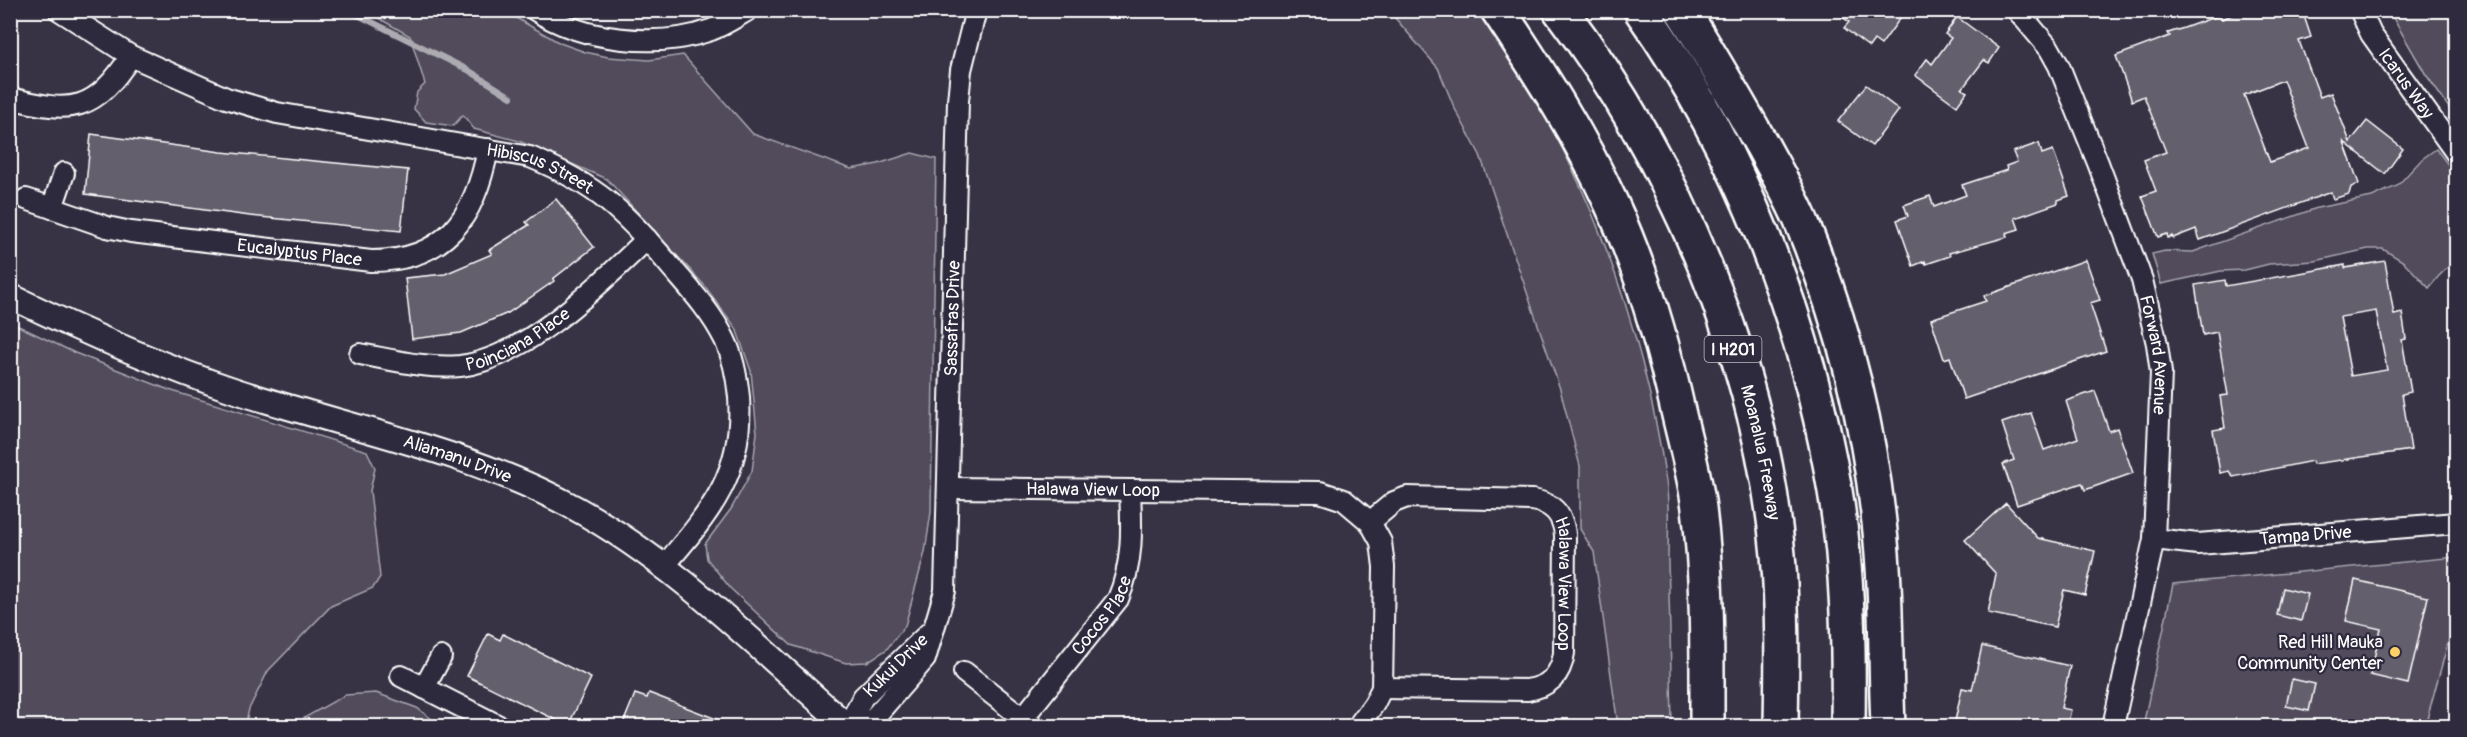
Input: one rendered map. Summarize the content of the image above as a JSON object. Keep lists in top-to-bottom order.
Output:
{
  "streets": {
    "highway": ["I H201", "Moanalua Freeway"],
    "street": [
      "Icarus Way",
      "Hibiscus Street",
      "Eucalyptus Place",
      "Sassafras Drive",
      "Poinciana Place",
      "Forward Avenue",
      "Aliamanu Drive",
      "Halawa View Loop",
      "Tampa Drive",
      "Cocos Place",
      "Kukui Drive"
    ]
  },
  "crossings": [
    ["Hibiscus Street", "Eucalyptus Place"],
    ["Hibiscus Street", "Poinciana Place"],
    ["Hibiscus Street", "Aliamanu Drive"],
    ["Sassafras Drive", "Halawa View Loop"],
    ["Sassafras Drive", "Kukui Drive"],
    ["Forward Avenue", "Tampa Drive"],
    ["Aliamanu Drive", "Kukui Drive"],
    ["Halawa View Loop", "Cocos Place"]
  ],
  "places": ["Red Hill Mauka Community Center"]
}
